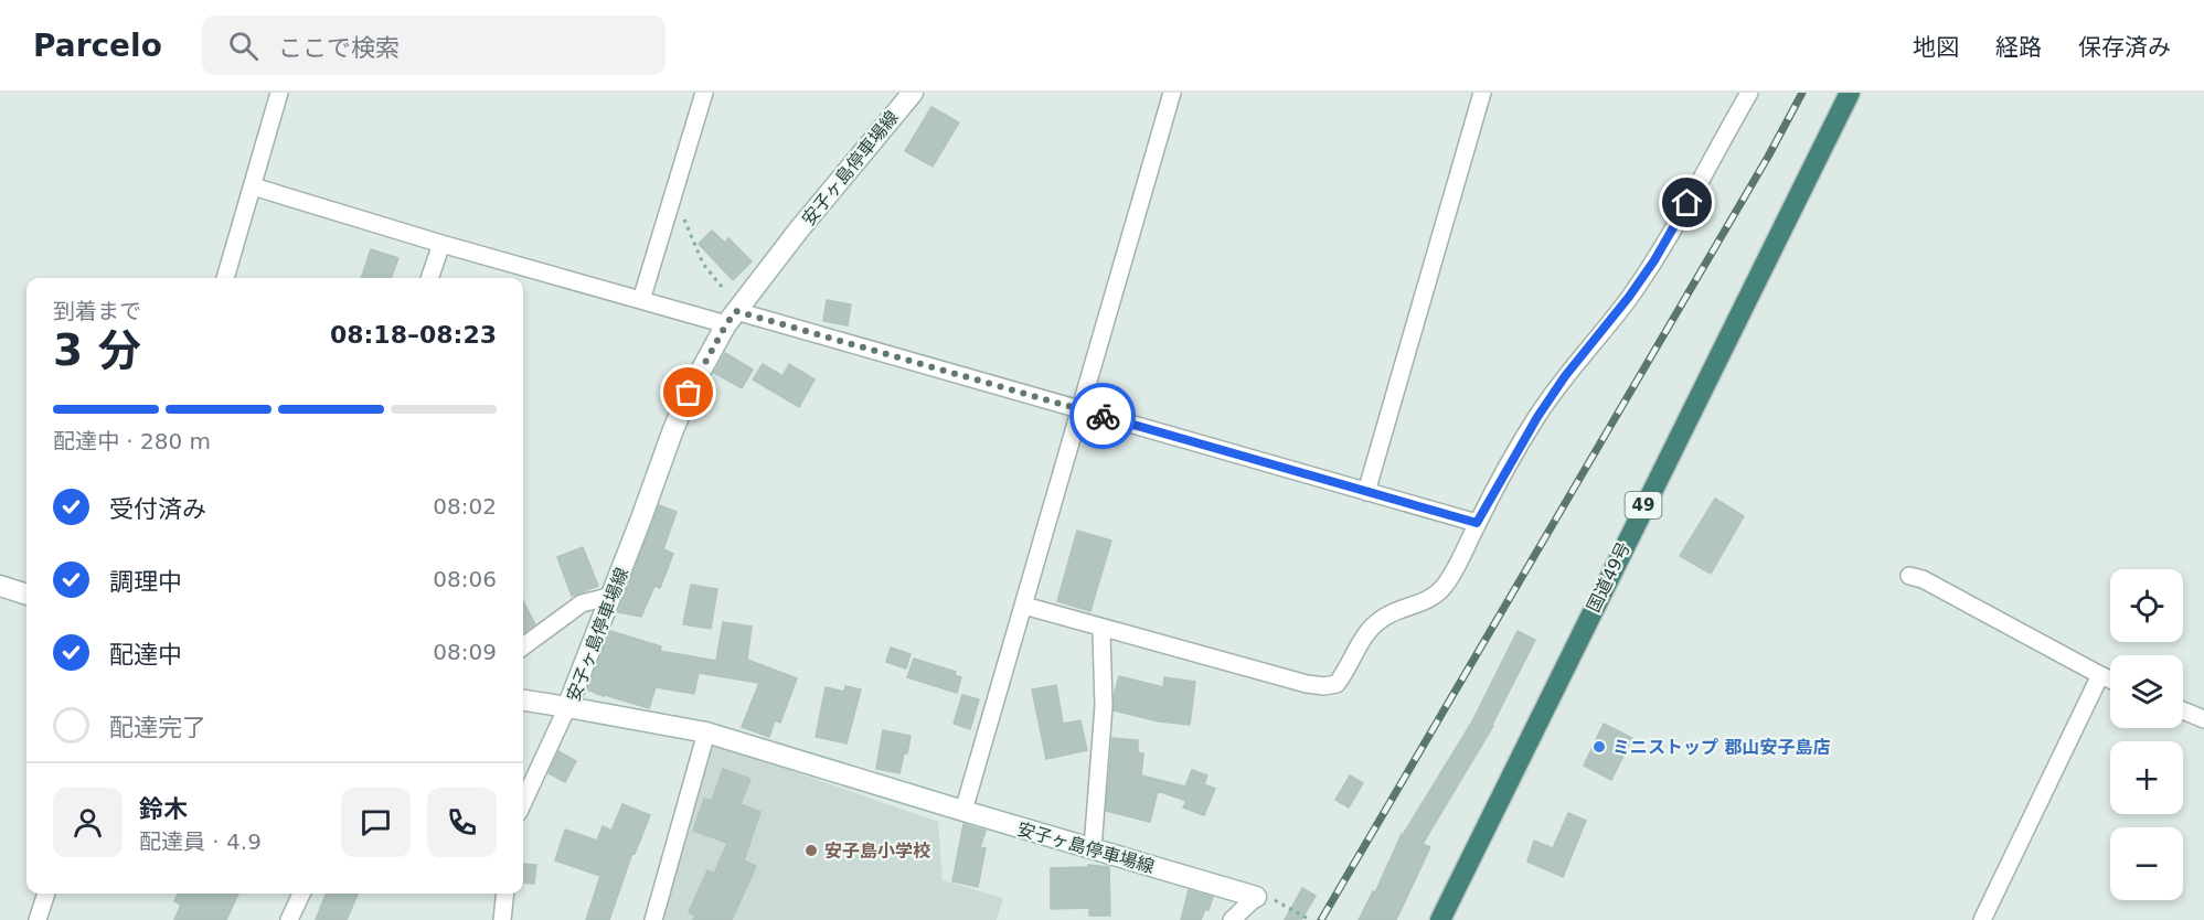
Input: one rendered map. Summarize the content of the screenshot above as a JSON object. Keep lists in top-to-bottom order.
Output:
{
  "streets": {
    "highway": ["49", "国道49号"],
    "main road": ["安子ヶ島停車場線"]
  },
  "places": ["ミニストップ 郡山安子島店", "安子島小学校"],
  "page": {
    "header": "Parcelo",
    "search": "ここで検索",
    "nav": ["地図", "経路", "保存済み"],
    "heading": ["3 分", "到着まで", "08:18–08:23"],
    "panel": ["鈴木", "配達員 · 4.9"],
    "bar": "配達中 · 280 m",
    "list": [
      ["受付済み", "08:02"],
      ["調理中", "08:06"],
      ["配達中", "08:09"],
      "配達完了"
    ],
    "map_buttons": ["+", "−"]
  }
}
